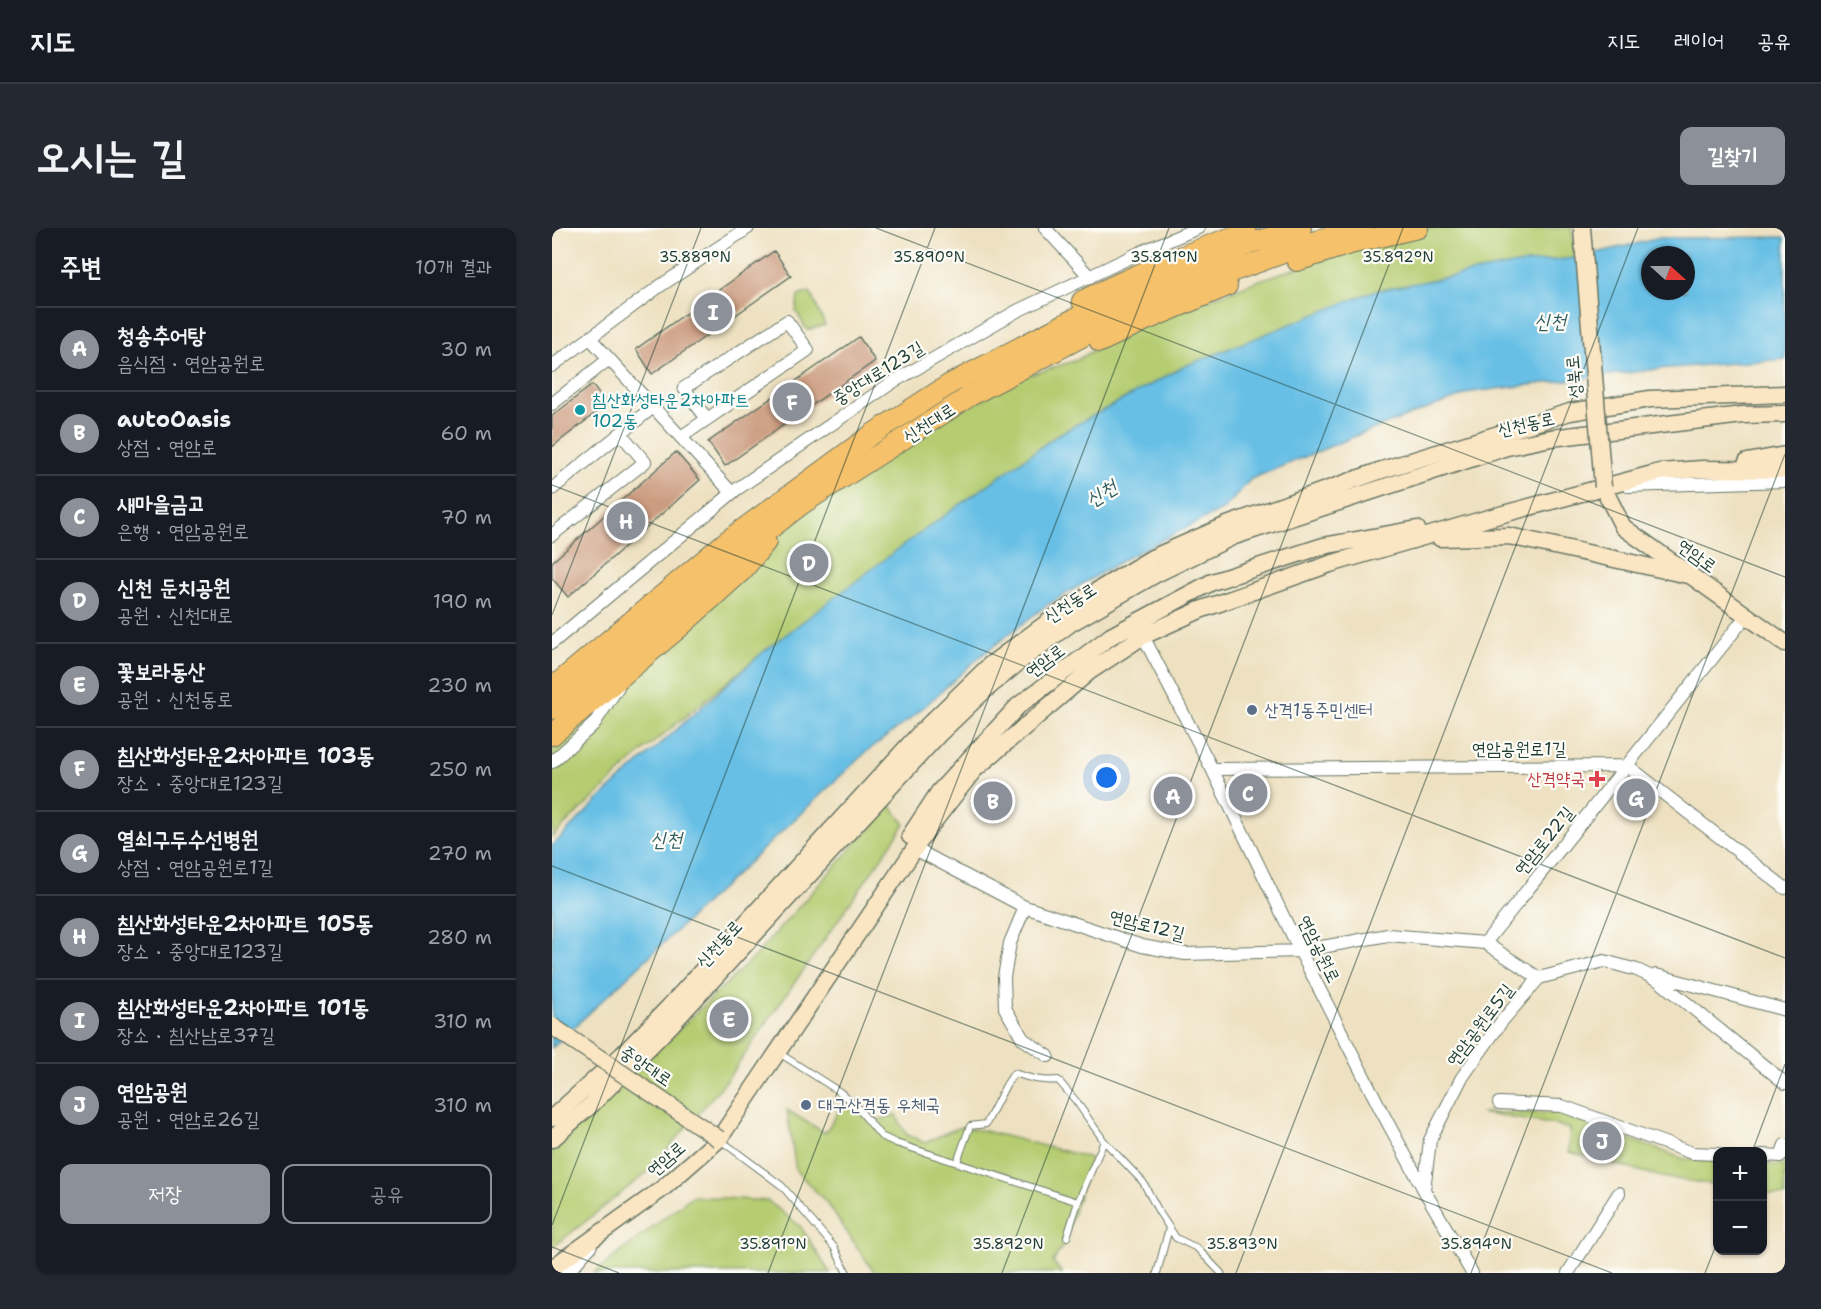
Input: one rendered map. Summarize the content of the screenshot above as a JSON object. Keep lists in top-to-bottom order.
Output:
{
  "streets": {
    "highway": ["신천대로"],
    "main road": [
      "성북로",
      "신천동로",
      "연암로",
      "중앙대로"
    ],
    "street": [
      "중앙대로123길",
      "연암공원로1길",
      "연암로22길",
      "연암로12길",
      "연암공원로",
      "연암공원로5길"
    ]
  },
  "crossings": [
    ["성북로", "연암로"],
    ["연암로", "연암로22길"],
    ["연암로", "연암로12길"],
    ["연암로", "연암공원로"],
    ["연암로", "중앙대로"],
    ["연암공원로1길", "연암로22길"],
    ["연암공원로1길", "연암공원로"],
    ["연암로12길", "연암공원로"],
    ["연암공원로", "연암공원로5길"]
  ],
  "water": ["신천"],
  "places": {
    "other": ["침산화성타운2차아파트 102동", "산격1동주민센터", "대구산격동 우체국"],
    "health": ["산격약국"]
  },
  "north": "right",
  "page": {
    "header": "지도",
    "nav": ["지도", "레이어", "공유"],
    "buttons": [
      "길찾기",
      ["저장", "공유"]
    ],
    "title": "오시는 길",
    "heading": ["주변", "10개 결과"],
    "pins": [
      "I",
      "F",
      "H",
      "D",
      "C",
      "A",
      "G",
      "B",
      "E",
      "J"
    ],
    "list": [
      {
        "mark": "A",
        "name": "청송추어탕",
        "note": "음식점 · 연암공원로",
        "value": "30 m"
      },
      {
        "mark": "B",
        "name": "autoOasis",
        "note": "상점 · 연암로",
        "value": "60 m"
      },
      {
        "mark": "C",
        "name": "새마을금고",
        "note": "은행 · 연암공원로",
        "value": "70 m"
      },
      {
        "mark": "D",
        "name": "신천 둔치공원",
        "note": "공원 · 신천대로",
        "value": "190 m"
      },
      {
        "mark": "E",
        "name": "꽃보라동산",
        "note": "공원 · 신천동로",
        "value": "230 m"
      },
      {
        "mark": "F",
        "name": "침산화성타운2차아파트 103동",
        "note": "장소 · 중앙대로123길",
        "value": "250 m"
      },
      {
        "mark": "G",
        "name": "열쇠구두수선병원",
        "note": "상점 · 연암공원로1길",
        "value": "270 m"
      },
      {
        "mark": "H",
        "name": "침산화성타운2차아파트 105동",
        "note": "장소 · 중앙대로123길",
        "value": "280 m"
      },
      {
        "mark": "I",
        "name": "침산화성타운2차아파트 101동",
        "note": "장소 · 침산남로37길",
        "value": "310 m"
      },
      {
        "mark": "J",
        "name": "연암공원",
        "note": "공원 · 연암로26길",
        "value": "310 m"
      }
    ],
    "map_buttons": ["+", "−"]
  },
  "coordinates": [
    "35.891°N",
    "35.892°N",
    "35.889°N",
    "35.890°N",
    "35.893°N",
    "35.894°N"
  ]
}
